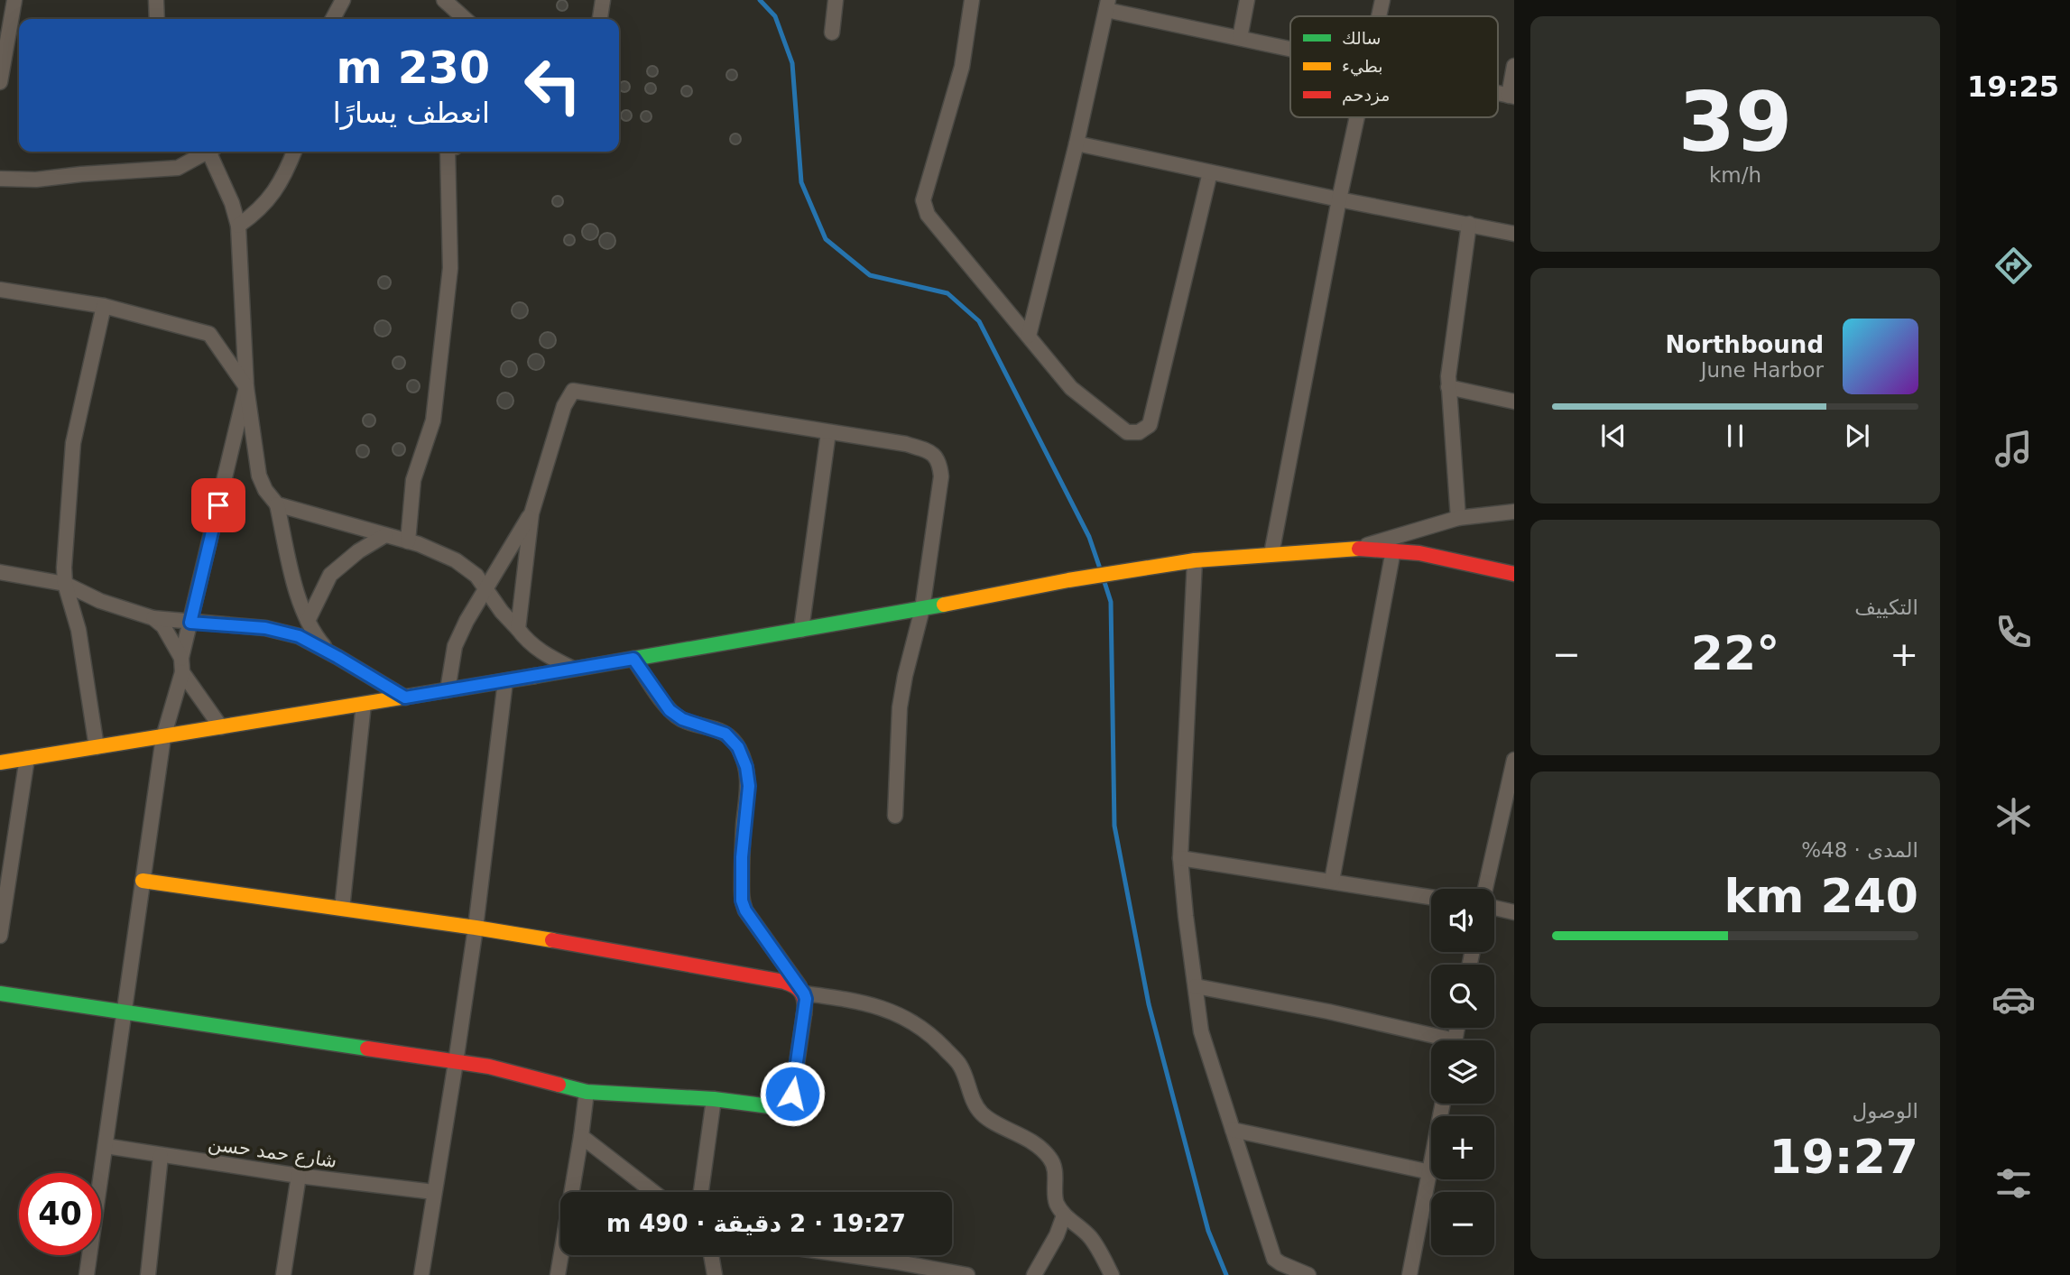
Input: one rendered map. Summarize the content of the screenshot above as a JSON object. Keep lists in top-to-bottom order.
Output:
{
  "streets": {
    "street": ["شارع حمد حسن"]
  },
  "legend": ["سالك", "بطيء", "مزدحم"],
  "page": {
    "tabs": "19:25",
    "tile": [
      ["39", "km/h"],
      "التكييف",
      ["المدى · 48%", "240 km"],
      ["الوصول", "19:27"]
    ],
    "turn": ["230 m", "انعطف يسارًا"],
    "song": ["Northbound", "June Harbor"],
    "heat": ["−", "22°", "+"],
    "map_buttons": ["+", "−"],
    "limit": "40",
    "trip": "19:27 · 2 دقيقة · 490 m"
  }
}
